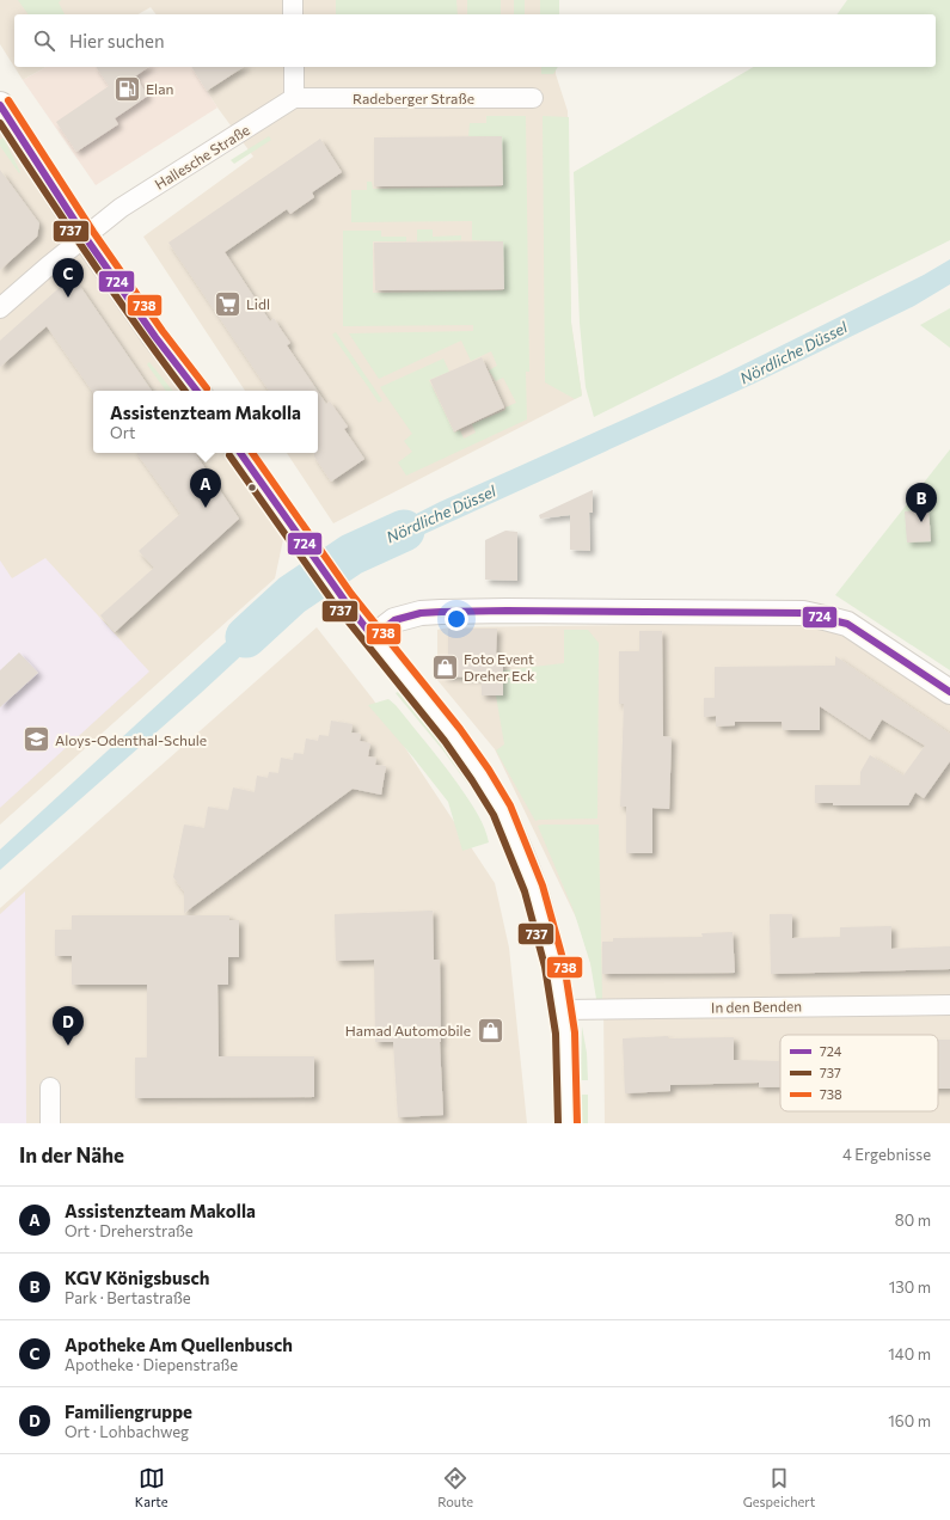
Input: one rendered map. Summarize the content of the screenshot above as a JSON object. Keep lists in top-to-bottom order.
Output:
{
  "streets": {
    "street": ["Radeberger Straße", "Hallesche Straße", "In den Benden"]
  },
  "crossings": [
    ["Radeberger Straße", "Hallesche Straße"]
  ],
  "water": ["Nördliche Düssel"],
  "places": {
    "fuel station": ["Elan"],
    "supermarket": ["Lidl"],
    "shop": ["Foto Event Dreher Eck", "Hamad Automobile"],
    "school or university": ["Aloys-Odenthal-Schule"]
  },
  "lines": ["transit line 738", "transit line 724", "transit line 737"],
  "legend": ["724", "737", "738"],
  "page": {
    "search": "Hier suchen",
    "pins": [
      "C",
      "A",
      "B",
      "D"
    ],
    "popup": ["Assistenzteam Makolla", "Ort"],
    "heading": ["In der Nähe", "4 Ergebnisse"],
    "list": [
      {
        "mark": "A",
        "name": "Assistenzteam Makolla",
        "note": "Ort · Dreherstraße",
        "value": "80 m"
      },
      {
        "mark": "B",
        "name": "KGV Königsbusch",
        "note": "Park · Bertastraße",
        "value": "130 m"
      },
      {
        "mark": "C",
        "name": "Apotheke Am Quellenbusch",
        "note": "Apotheke · Diepenstraße",
        "value": "140 m"
      },
      {
        "mark": "D",
        "name": "Familiengruppe",
        "note": "Ort · Lohbachweg",
        "value": "160 m"
      }
    ],
    "nav": ["Karte", "Route", "Gespeichert"]
  }
}
